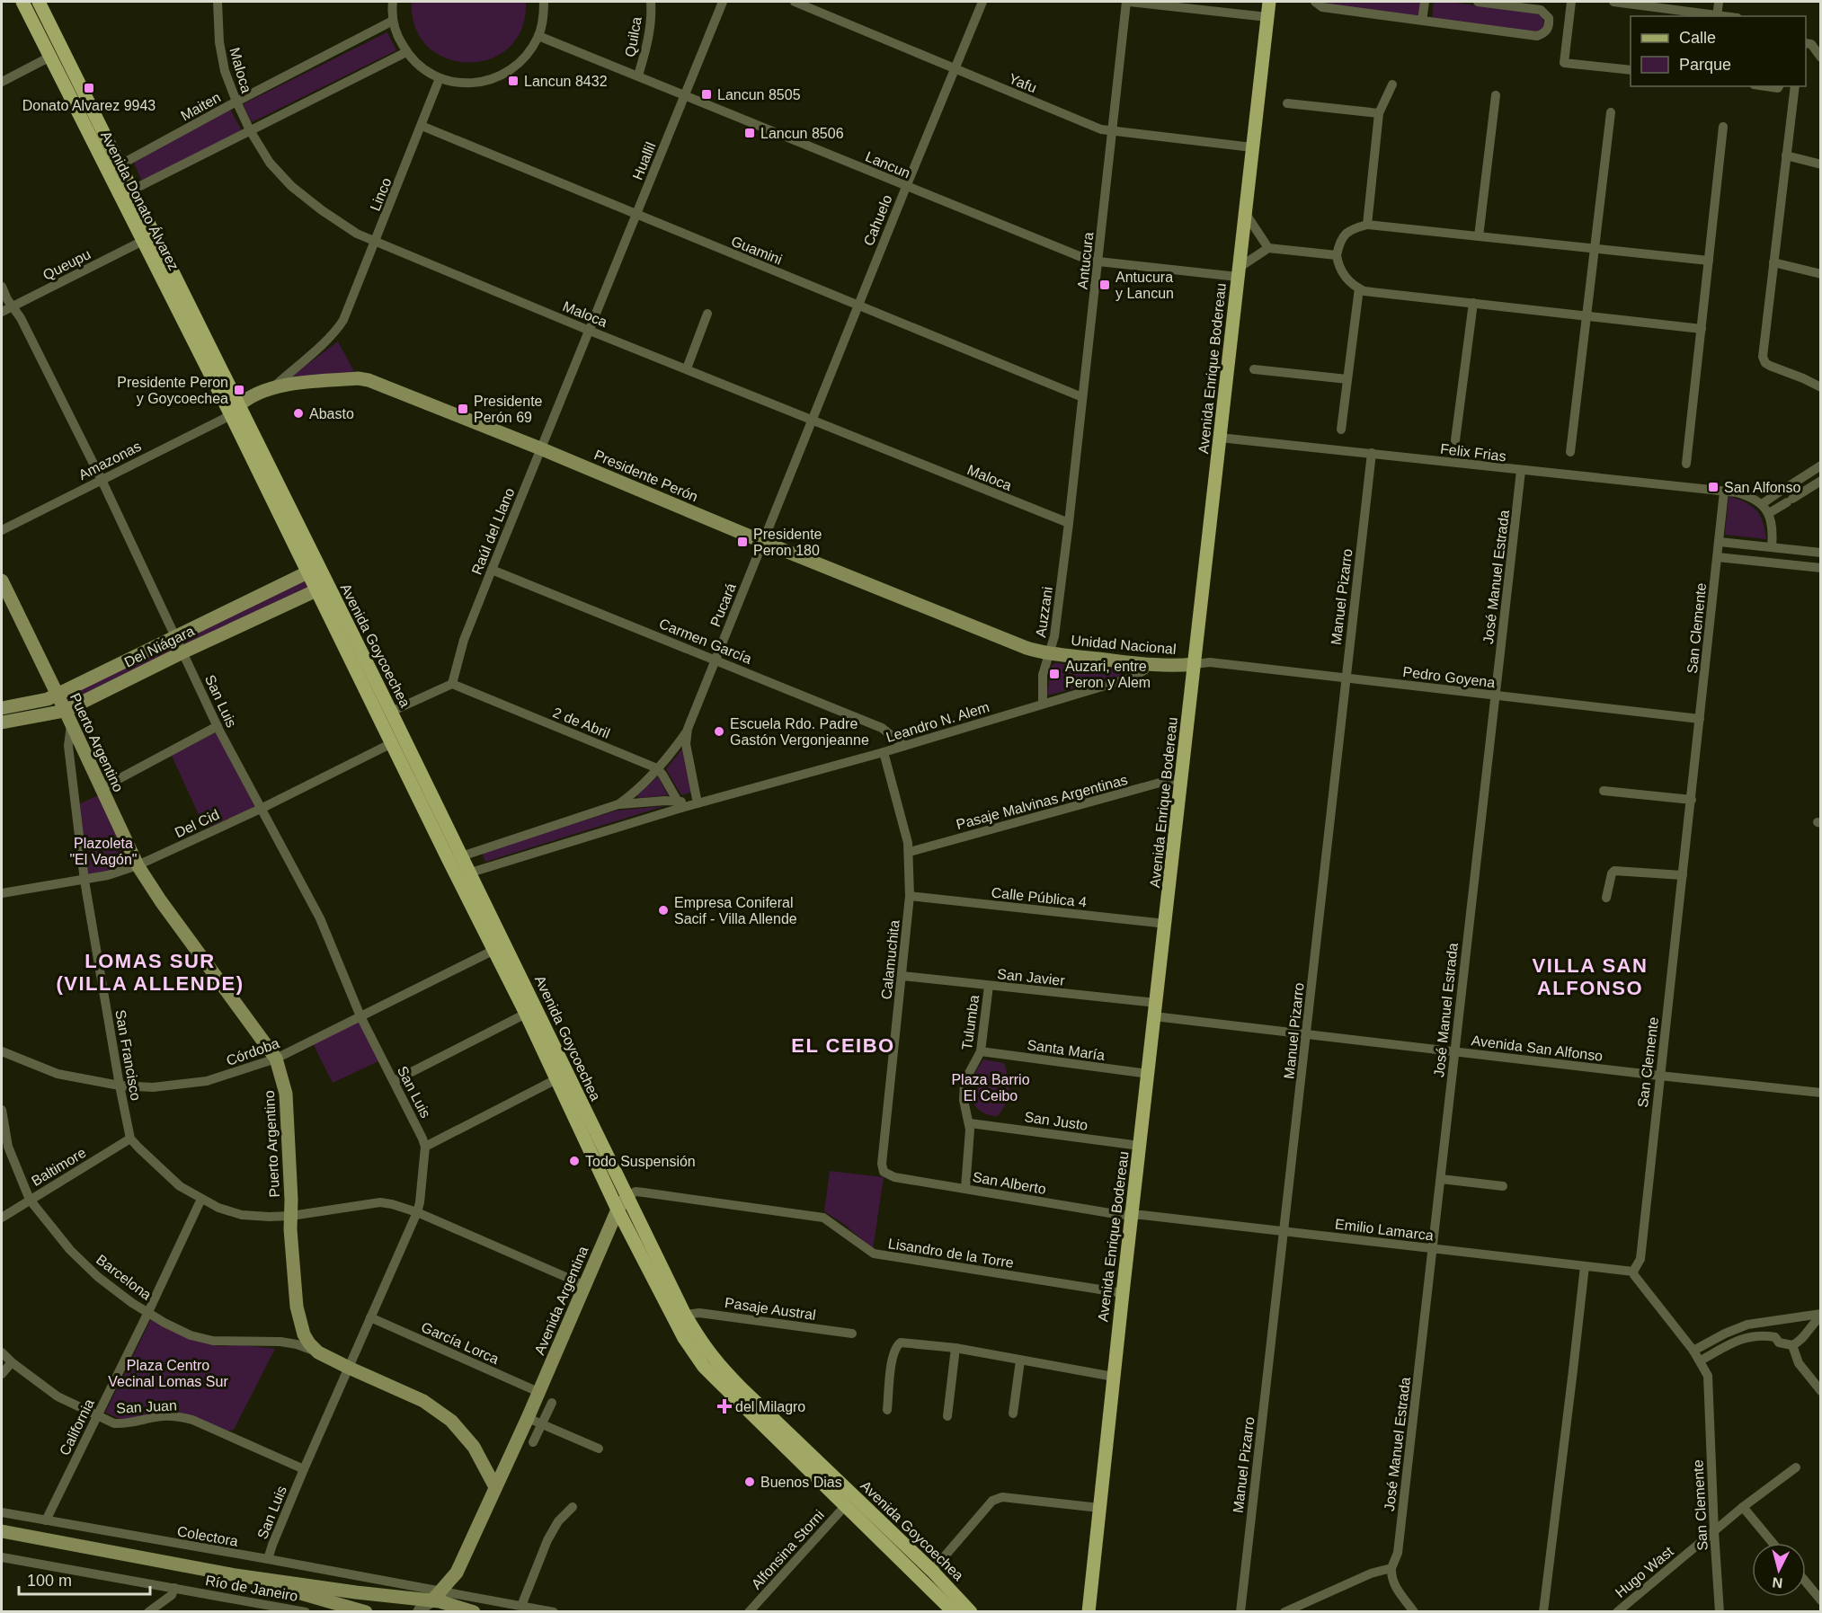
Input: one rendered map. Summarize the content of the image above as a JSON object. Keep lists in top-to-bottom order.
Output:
{
  "streets": {
    "main road": [
      "Avenida Donato Álvarez",
      "Avenida Enrique Bodereau",
      "Presidente Perón",
      "Unidad Nacional",
      "Avenida Goycoechea",
      "Del Niágara",
      "Puerto Argentino",
      "Avenida Argentina"
    ],
    "street": [
      "Quilca",
      "Maloca",
      "Yafu",
      "Maiten",
      "Huallil",
      "Lancun",
      "Linco",
      "Cahuelo",
      "Guamini",
      "Antucura",
      "Queupu",
      "Felix Frias",
      "Amazonas",
      "Raúl del Llano",
      "José Manuel Estrada",
      "Manuel Pizarro",
      "Pucará",
      "Auzzani",
      "San Clemente",
      "Carmen García",
      "Pedro Goyena",
      "San Luis",
      "Leandro N. Alem",
      "2 de Abril",
      "Pasaje Malvinas Argentinas",
      "Del Cid",
      "Calle Pública 4",
      "Calamuchita",
      "San Javier",
      "Tulumba",
      "Avenida San Alfonso",
      "Santa María",
      "Córdoba",
      "San Francisco",
      "San Justo",
      "Baltimore",
      "San Alberto",
      "Emilio Lamarca",
      "Lisandro de la Torre",
      "Barcelona",
      "Pasaje Austral",
      "García Lorca",
      "San Juan",
      "California",
      "Colectora",
      "Alfonsina Storni",
      "Hugo Wast",
      "Río de Janeiro"
    ]
  },
  "crossings": [
    ["Quilca", "Lancun"],
    ["Maloca", "Maiten"],
    ["Maloca", "Huallil"],
    ["Maloca", "Linco"],
    ["Maloca", "Cahuelo"],
    ["Maloca", "Antucura"],
    ["Maloca", "Raúl del Llano"],
    ["Maloca", "Pucará"],
    ["Maloca", "Auzzani"],
    ["Yafu", "Cahuelo"],
    ["Yafu", "Antucura"],
    ["Yafu", "Avenida Enrique Bodereau"],
    ["Maiten", "Avenida Donato Álvarez"],
    ["Huallil", "Lancun"],
    ["Huallil", "Guamini"],
    ["Huallil", "Raúl del Llano"],
    ["Lancun", "Cahuelo"],
    ["Lancun", "Antucura"],
    ["Lancun", "Avenida Enrique Bodereau"],
    ["Linco", "Guamini"],
    ["Linco", "Presidente Perón"],
    ["Avenida Donato Álvarez", "Queupu"],
    ["Avenida Donato Álvarez", "Amazonas"],
    ["Avenida Donato Álvarez", "Presidente Perón"],
    ["Avenida Donato Álvarez", "Avenida Goycoechea"],
    ["Cahuelo", "Guamini"],
    ["Cahuelo", "Pucará"],
    ["Guamini", "Antucura"],
    ["Antucura", "Auzzani"],
    ["Avenida Enrique Bodereau", "Felix Frias"],
    ["Avenida Enrique Bodereau", "Unidad Nacional"],
    ["Avenida Enrique Bodereau", "Pedro Goyena"],
    ["Avenida Enrique Bodereau", "Pasaje Malvinas Argentinas"],
    ["Avenida Enrique Bodereau", "Calle Pública 4"],
    ["Avenida Enrique Bodereau", "San Javier"],
    ["Avenida Enrique Bodereau", "Avenida San Alfonso"],
    ["Avenida Enrique Bodereau", "Santa María"],
    ["Avenida Enrique Bodereau", "San Justo"],
    ["Avenida Enrique Bodereau", "San Alberto"],
    ["Avenida Enrique Bodereau", "Emilio Lamarca"],
    ["Avenida Enrique Bodereau", "Lisandro de la Torre"],
    ["Felix Frias", "José Manuel Estrada"],
    ["Felix Frias", "Manuel Pizarro"],
    ["Felix Frias", "San Clemente"],
    ["Amazonas", "Presidente Perón"],
    ["Amazonas", "Avenida Goycoechea"],
    ["Presidente Perón", "Raúl del Llano"],
    ["Presidente Perón", "Pucará"],
    ["Presidente Perón", "Auzzani"],
    ["Presidente Perón", "Unidad Nacional"],
    ["Presidente Perón", "Avenida Goycoechea"],
    ["Raúl del Llano", "Carmen García"],
    ["Raúl del Llano", "2 de Abril"],
    ["José Manuel Estrada", "Pedro Goyena"],
    ["José Manuel Estrada", "Avenida San Alfonso"],
    ["José Manuel Estrada", "Emilio Lamarca"],
    ["Manuel Pizarro", "Pedro Goyena"],
    ["Manuel Pizarro", "Avenida San Alfonso"],
    ["Manuel Pizarro", "Emilio Lamarca"],
    ["Pucará", "Carmen García"],
    ["Pucará", "Leandro N. Alem"],
    ["Auzzani", "Unidad Nacional"],
    ["Auzzani", "Leandro N. Alem"],
    ["San Clemente", "Pedro Goyena"],
    ["San Clemente", "Avenida San Alfonso"],
    ["San Clemente", "Emilio Lamarca"],
    ["San Clemente", "Hugo Wast"],
    ["Carmen García", "Leandro N. Alem"],
    ["Unidad Nacional", "Pedro Goyena"],
    ["Unidad Nacional", "Leandro N. Alem"],
    ["Avenida Goycoechea", "Del Niágara"],
    ["Avenida Goycoechea", "Leandro N. Alem"],
    ["Avenida Goycoechea", "Del Cid"],
    ["Avenida Goycoechea", "Córdoba"],
    ["Avenida Goycoechea", "Lisandro de la Torre"],
    ["Avenida Goycoechea", "Avenida Argentina"],
    ["Avenida Goycoechea", "Pasaje Austral"],
    ["Avenida Goycoechea", "Alfonsina Storni"],
    ["Del Niágara", "San Luis"],
    ["Del Niágara", "Puerto Argentino"],
    ["San Luis", "Puerto Argentino"],
    ["San Luis", "Del Cid"],
    ["San Luis", "Córdoba"],
    ["San Luis", "García Lorca"],
    ["San Luis", "San Juan"],
    ["San Luis", "Colectora"],
    ["Leandro N. Alem", "2 de Abril"],
    ["Leandro N. Alem", "Calamuchita"],
    ["Puerto Argentino", "Del Cid"],
    ["Puerto Argentino", "Córdoba"],
    ["Puerto Argentino", "San Francisco"],
    ["Puerto Argentino", "Barcelona"],
    ["Puerto Argentino", "Avenida Argentina"],
    ["Pasaje Malvinas Argentinas", "Calamuchita"],
    ["Del Cid", "San Francisco"],
    ["Calle Pública 4", "Calamuchita"],
    ["Calamuchita", "San Javier"],
    ["Calamuchita", "San Alberto"],
    ["San Javier", "Tulumba"],
    ["San Javier", "Avenida San Alfonso"],
    ["Tulumba", "Santa María"],
    ["Tulumba", "San Justo"],
    ["Tulumba", "San Alberto"],
    ["Córdoba", "San Francisco"],
    ["San Francisco", "Baltimore"],
    ["Baltimore", "Barcelona"],
    ["San Alberto", "Emilio Lamarca"],
    ["Lisandro de la Torre", "Avenida Argentina"],
    ["Barcelona", "California"],
    ["Avenida Argentina", "García Lorca"],
    ["Avenida Argentina", "Colectora"],
    ["San Juan", "California"],
    ["California", "Colectora"]
  ],
  "districts": ["LOMAS SUR (VILLA ALLENDE)", "VILLA SAN ALFONSO", "EL CEIBO"],
  "parks": ["Plazoleta \"El Vagón\"", "Plaza Barrio El Ceibo", "Plaza Centro Vecinal Lomas Sur"],
  "places": {
    "transit": [
      "Lancun 8432",
      "Donato Alvarez 9943",
      "Lancun 8505",
      "Lancun 8506",
      "Antucura y Lancun",
      "Presidente Peron y Goycoechea",
      "Presidente Perón 69",
      "San Alfonso",
      "Presidente Peron 180",
      "Auzari, entre Peron y Alem"
    ],
    "other": [
      "Abasto",
      "Escuela Rdo. Padre Gastón Vergonjeanne",
      "Empresa Coniferal Sacif - Villa Allende",
      "Todo Suspensión",
      "Buenos Dias"
    ],
    "health": ["del Milagro"]
  },
  "legend": ["Calle", "Parque"],
  "scale_bar": "100 m",
  "north": "bottom"
}
